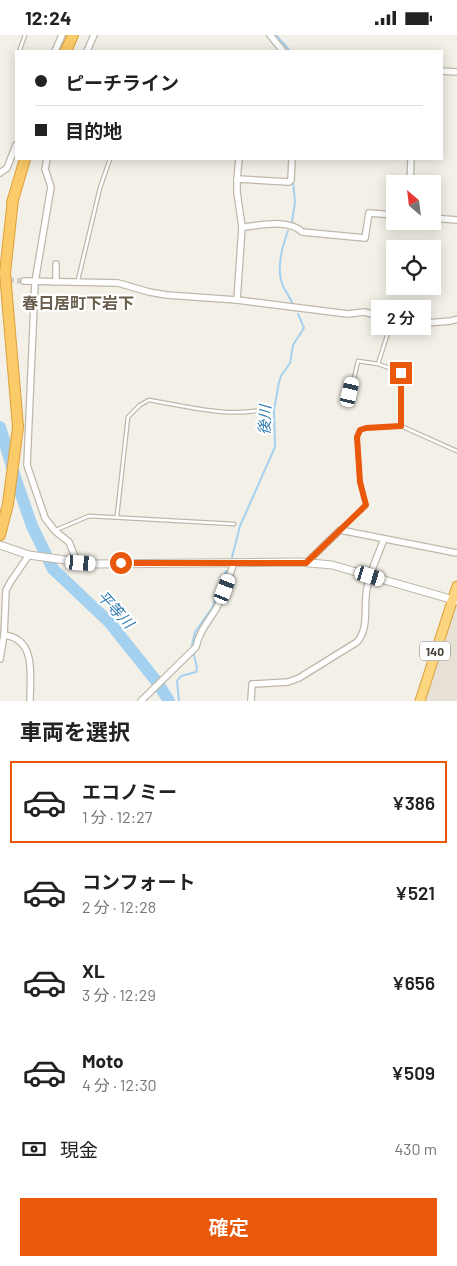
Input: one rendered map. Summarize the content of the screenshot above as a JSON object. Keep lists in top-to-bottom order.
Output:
{
  "streets": {
    "highway": ["140"]
  },
  "districts": ["春日居町下岩下"],
  "water": ["後川", "平等川"],
  "north": "top left",
  "page": {
    "status": "12:24",
    "banner": ["ピーチライン", "目的地"],
    "bubble": "2 分",
    "heading": "車両を選択",
    "list": [
      {
        "name": "エコノミー",
        "note": "1 分 · 12:27",
        "value": "¥386"
      },
      {
        "name": "コンフォート",
        "note": "2 分 · 12:28",
        "value": "¥521"
      },
      {
        "name": "XL",
        "note": "3 分 · 12:29",
        "value": "¥656"
      },
      {
        "name": "Moto",
        "note": "4 分 · 12:30",
        "value": "¥509"
      }
    ],
    "pay": ["現金", "430 m"],
    "buttons": "確定"
  }
}
